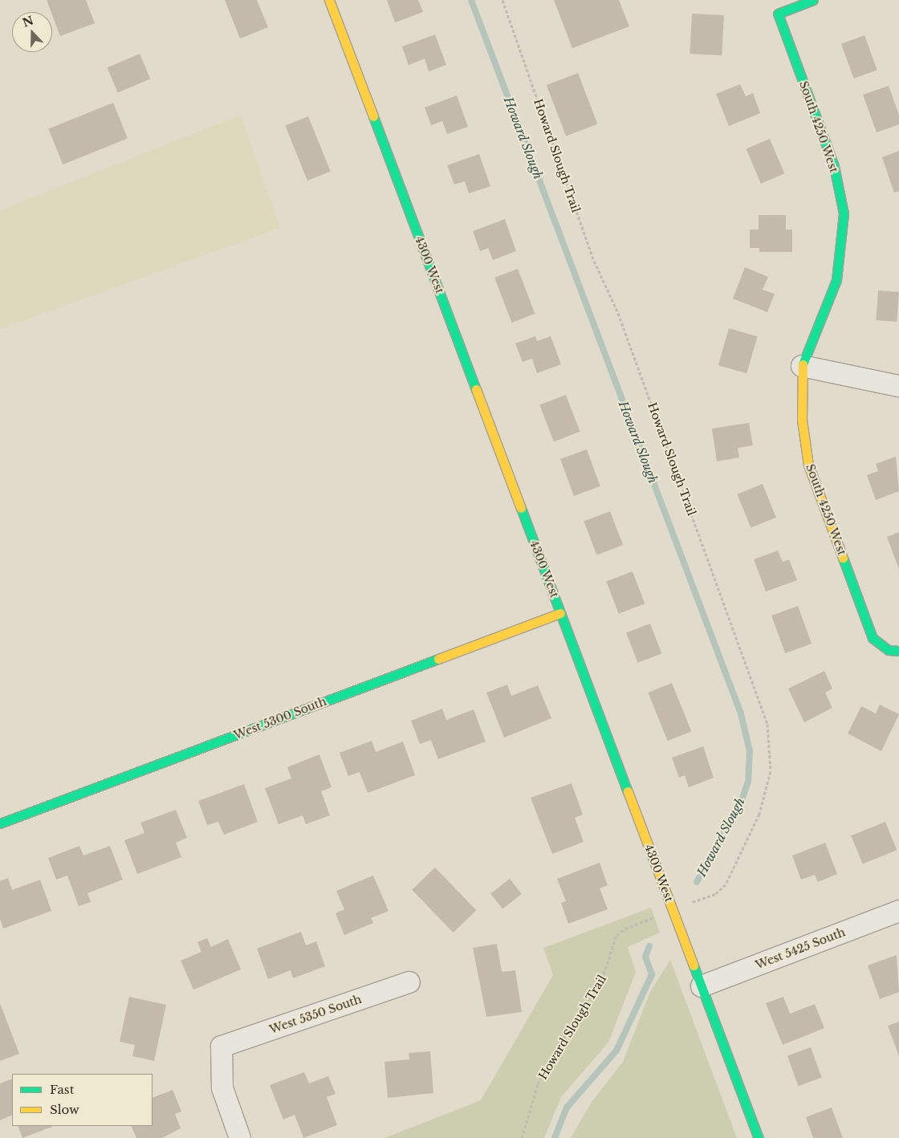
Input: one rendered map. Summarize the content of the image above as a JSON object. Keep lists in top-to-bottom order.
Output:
{
  "streets": {
    "street": [
      "South 4250 West",
      "4300 West",
      "West 5300 South",
      "West 5425 South",
      "West 5350 South"
    ],
    "path": ["Howard Slough Trail"]
  },
  "crossings": [
    ["4300 West", "West 5300 South"],
    ["4300 West", "West 5425 South"]
  ],
  "water": ["Howard Slough"],
  "legend": ["Fast", "Slow"],
  "north": "top"
}
